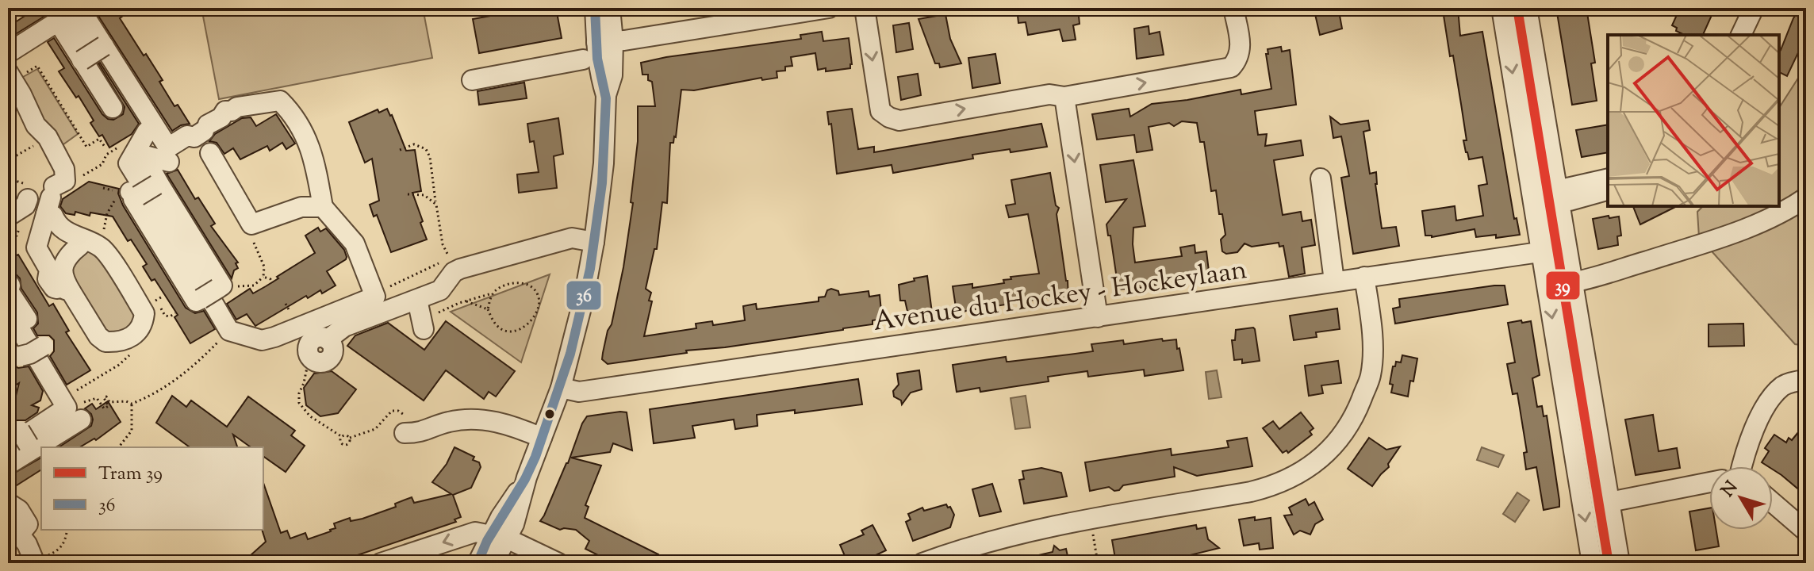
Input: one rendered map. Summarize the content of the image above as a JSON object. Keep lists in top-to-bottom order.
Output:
{
  "streets": {
    "street": ["Avenue du Hockey - Hockeylaan"]
  },
  "lines": ["tram line 39", "transit line 36"],
  "legend": ["Tram 39", "36"],
  "north": "top left"
}
